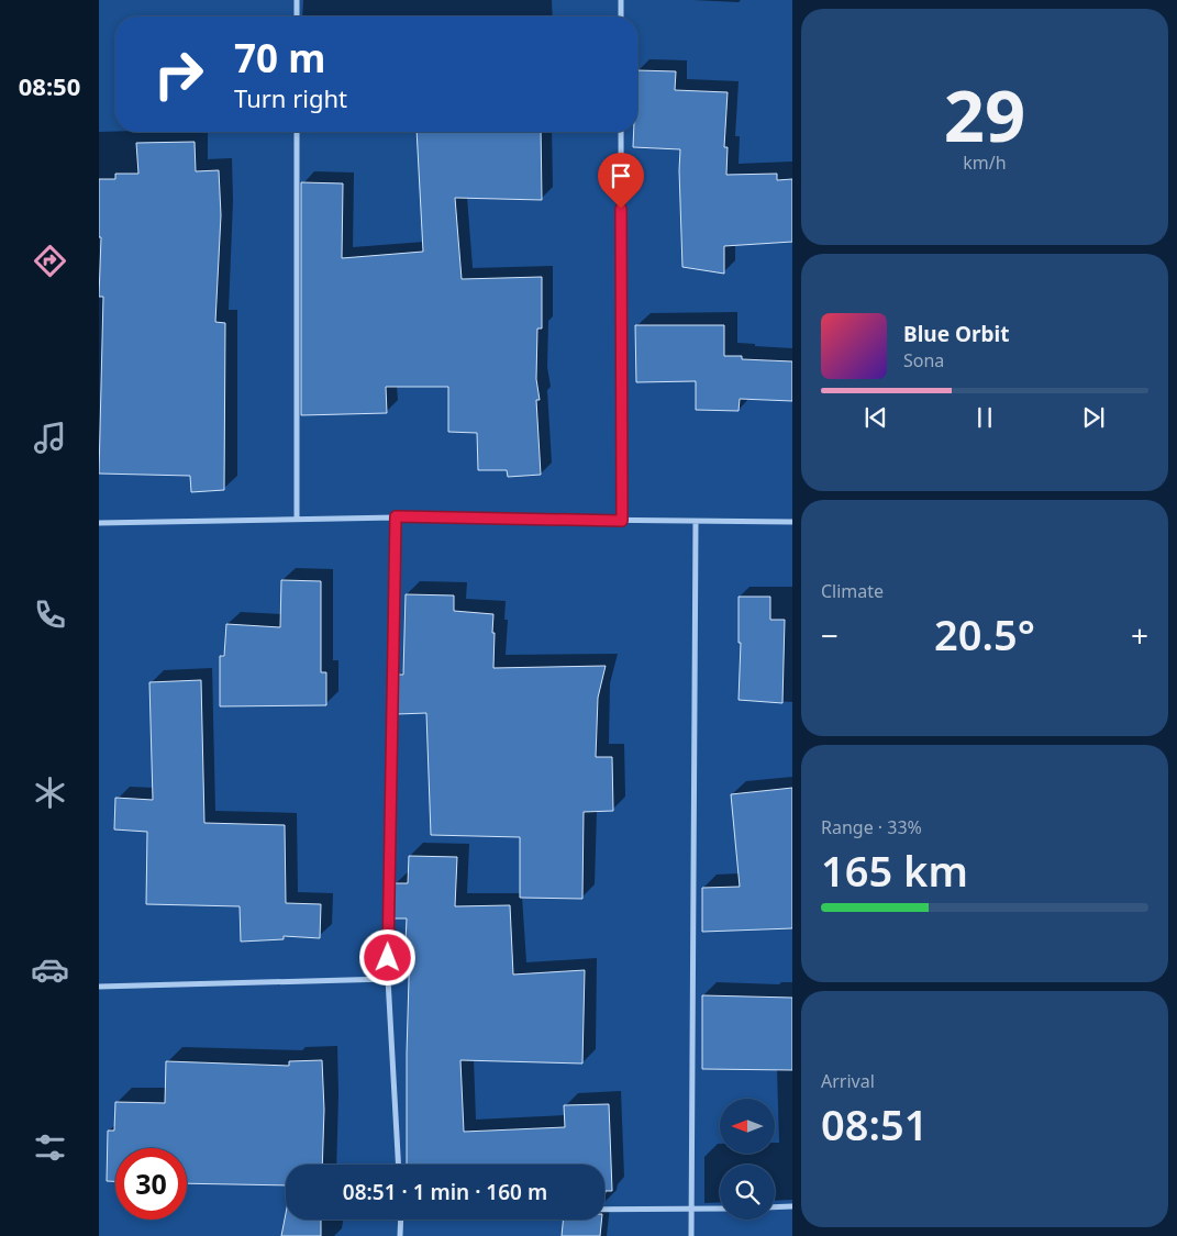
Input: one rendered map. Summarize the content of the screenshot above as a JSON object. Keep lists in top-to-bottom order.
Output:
{
  "north": "left",
  "page": {
    "tabs": "08:50",
    "tile": [
      ["29", "km/h"],
      "Climate",
      ["Range · 33%", "165 km"],
      ["Arrival", "08:51"]
    ],
    "turn": ["70 m", "Turn right"],
    "song": ["Blue Orbit", "Sona"],
    "heat": ["−", "20.5°", "+"],
    "limit": "30",
    "trip": "08:51 · 1 min · 160 m"
  }
}
